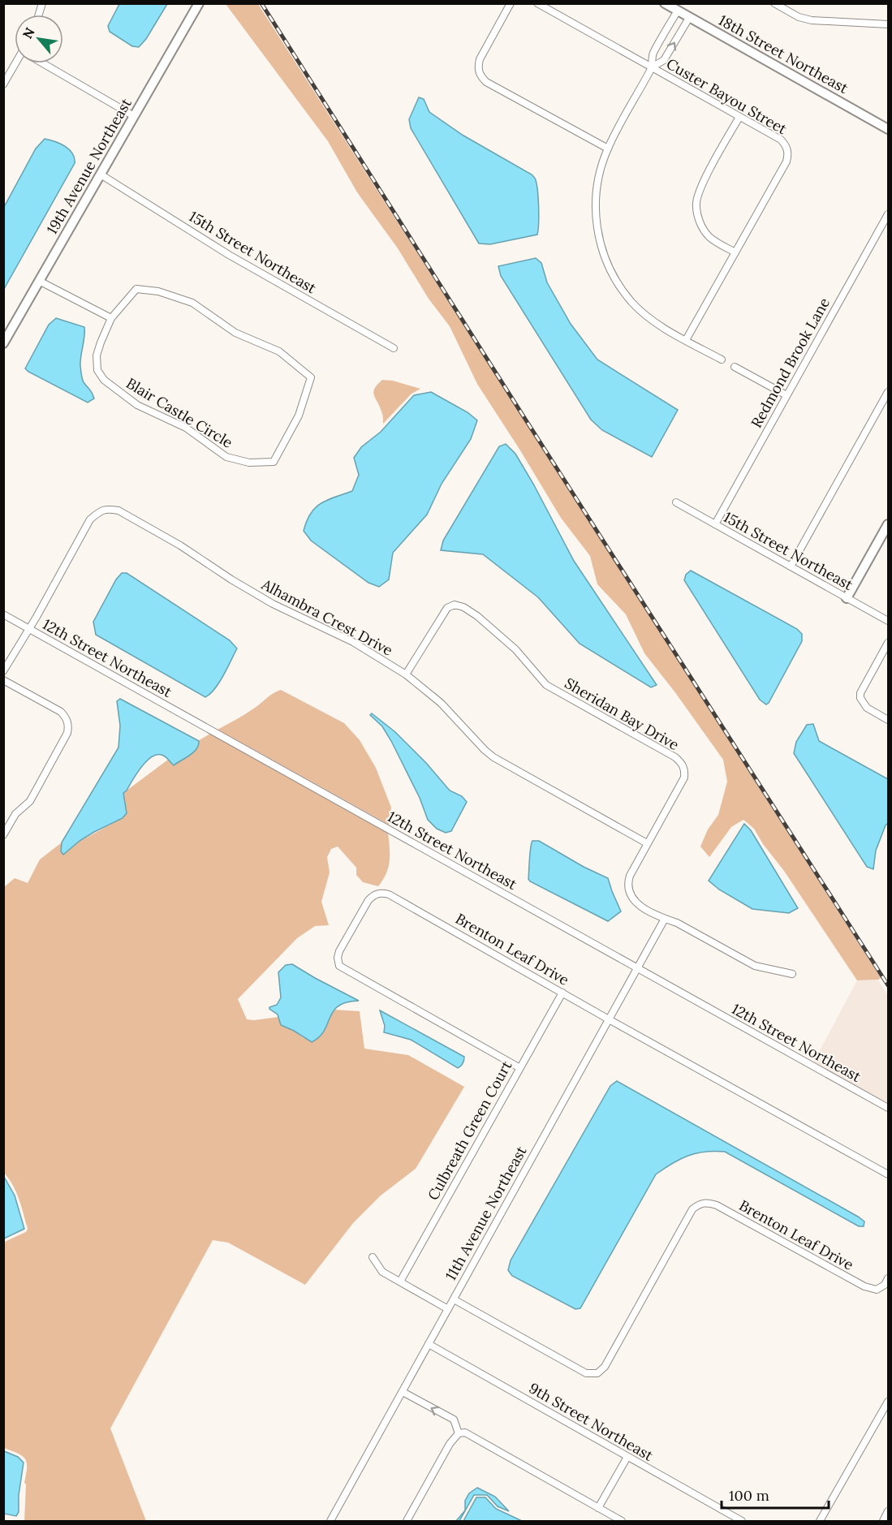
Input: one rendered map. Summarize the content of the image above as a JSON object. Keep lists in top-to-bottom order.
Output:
{
  "streets": {
    "street": [
      "18th Street Northeast",
      "Custer Bayou Street",
      "19th Avenue Northeast",
      "15th Street Northeast",
      "Redmond Brook Lane",
      "Blair Castle Circle",
      "Alhambra Crest Drive",
      "12th Street Northeast",
      "Sheridan Bay Drive",
      "Brenton Leaf Drive",
      "Culbreath Green Court",
      "11th Avenue Northeast",
      "9th Street Northeast"
    ]
  },
  "crossings": [
    ["19th Avenue Northeast", "15th Street Northeast"],
    ["15th Street Northeast", "Redmond Brook Lane"],
    ["Alhambra Crest Drive", "12th Street Northeast"],
    ["Alhambra Crest Drive", "Sheridan Bay Drive"],
    ["12th Street Northeast", "11th Avenue Northeast"],
    ["Sheridan Bay Drive", "11th Avenue Northeast"],
    ["Brenton Leaf Drive", "Culbreath Green Court"],
    ["Brenton Leaf Drive", "11th Avenue Northeast"],
    ["11th Avenue Northeast", "9th Street Northeast"]
  ],
  "scale_bar": "100 m",
  "north": "top left"
}
